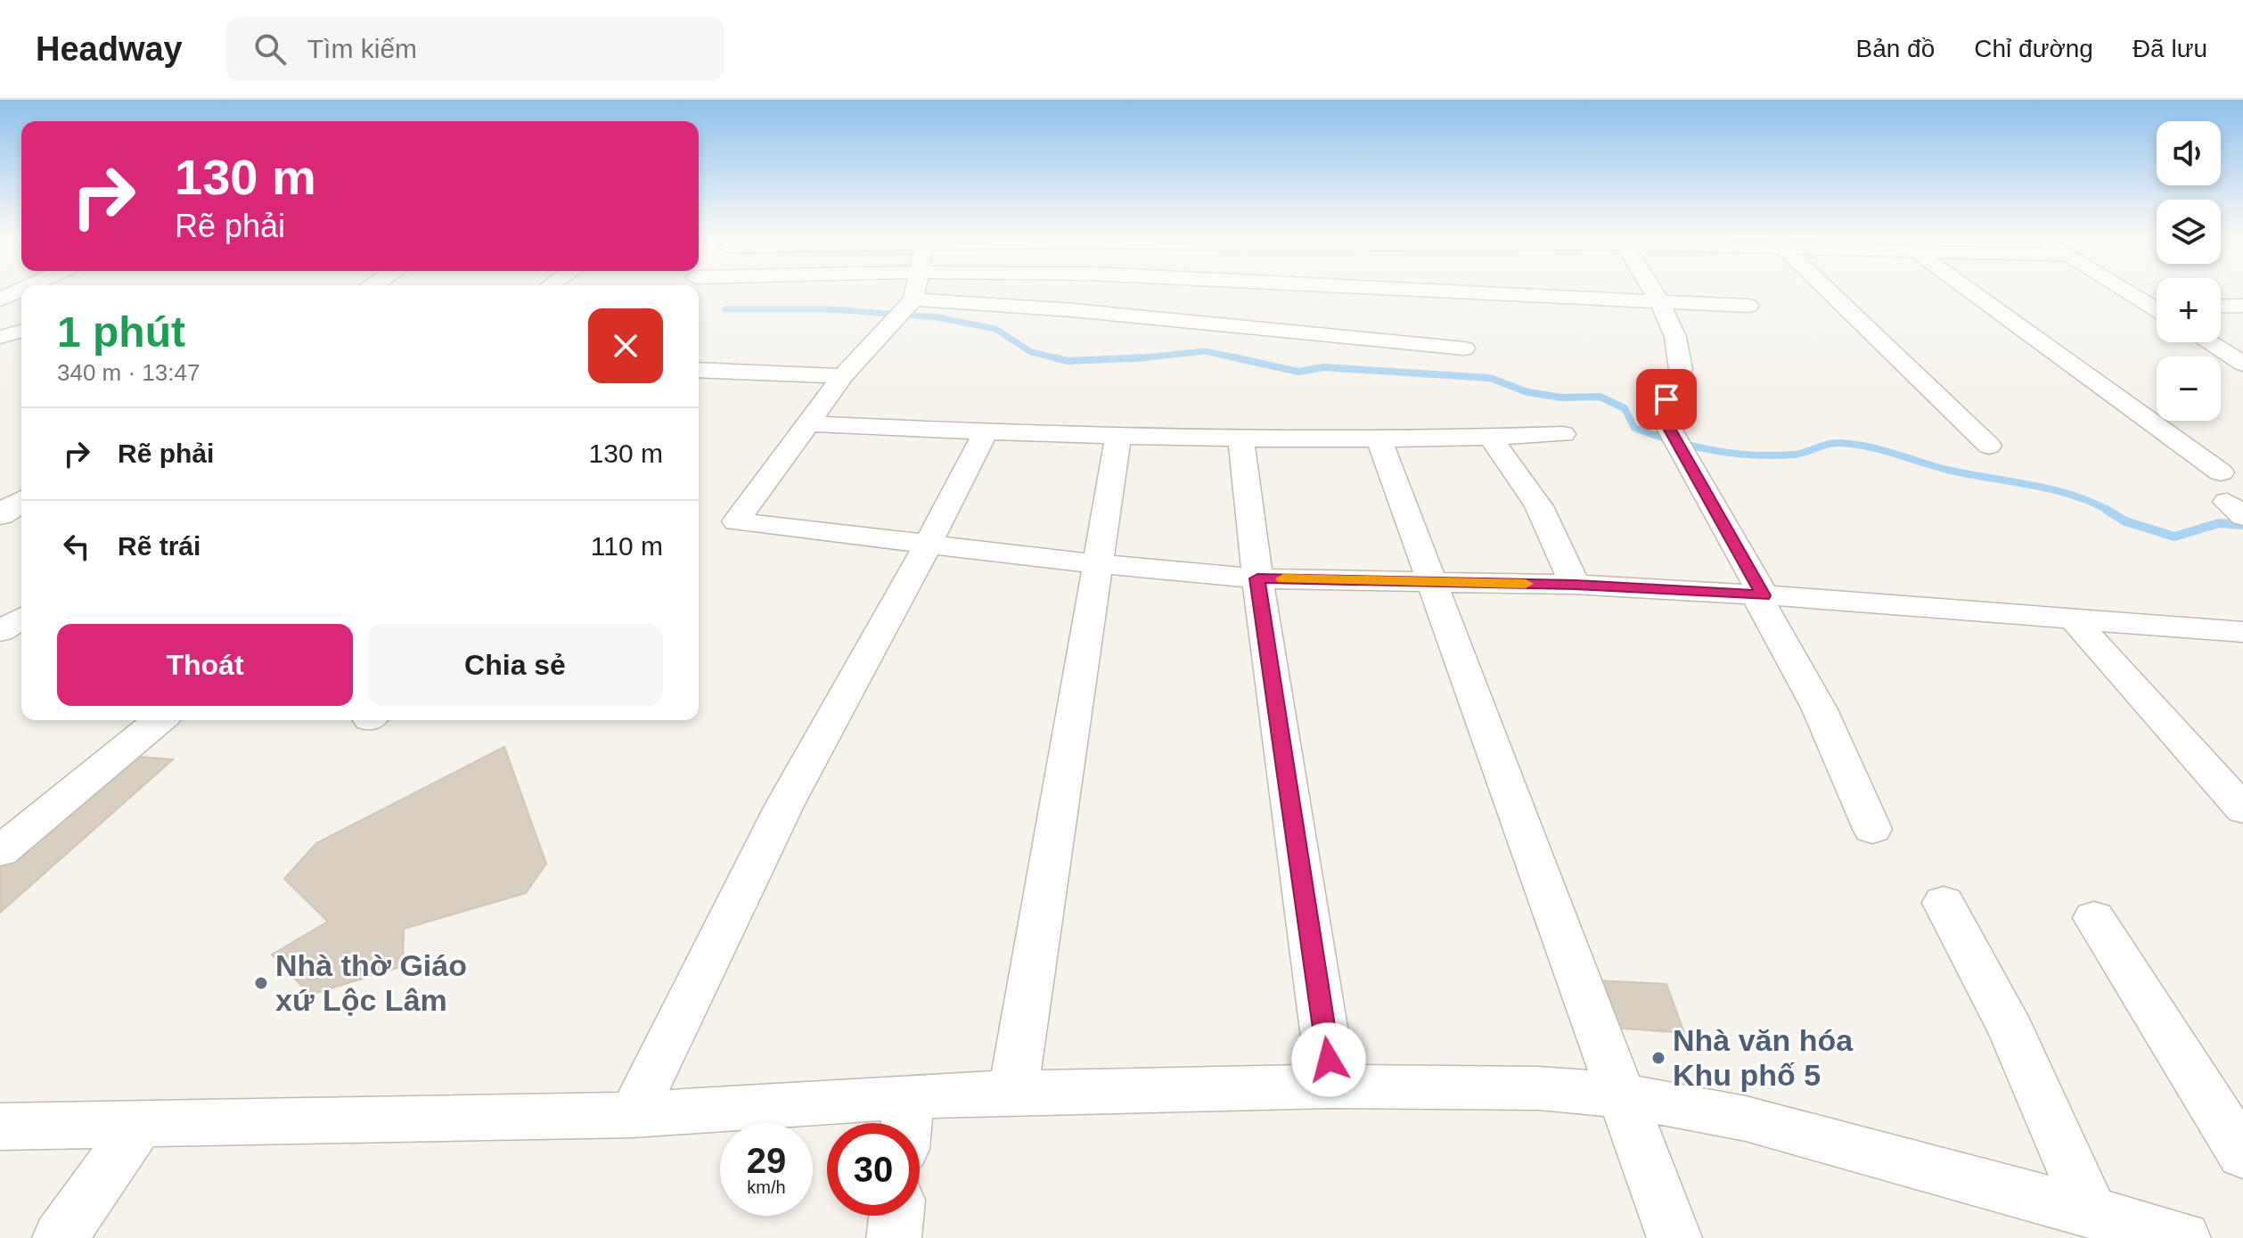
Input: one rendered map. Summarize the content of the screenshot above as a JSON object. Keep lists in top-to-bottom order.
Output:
{
  "places": ["Nhà thờ Giáo xứ Lộc Lâm", "Nhà văn hóa Khu phố 5"],
  "page": {
    "header": "Headway",
    "search": "Tìm kiếm",
    "nav": ["Bản đồ", "Chỉ đường", "Đã lưu"],
    "map_buttons": ["+", "−"],
    "turn": ["130 m", "Rẽ phải"],
    "heading": ["1 phút", "340 m · 13:47"],
    "list": [
      {
        "name": "Rẽ phải",
        "value": "130 m"
      },
      {
        "name": "Rẽ trái",
        "value": "110 m"
      }
    ],
    "buttons": ["Thoát", "Chia sẻ"],
    "speed": "29 km/h",
    "limit": "30"
  }
}
